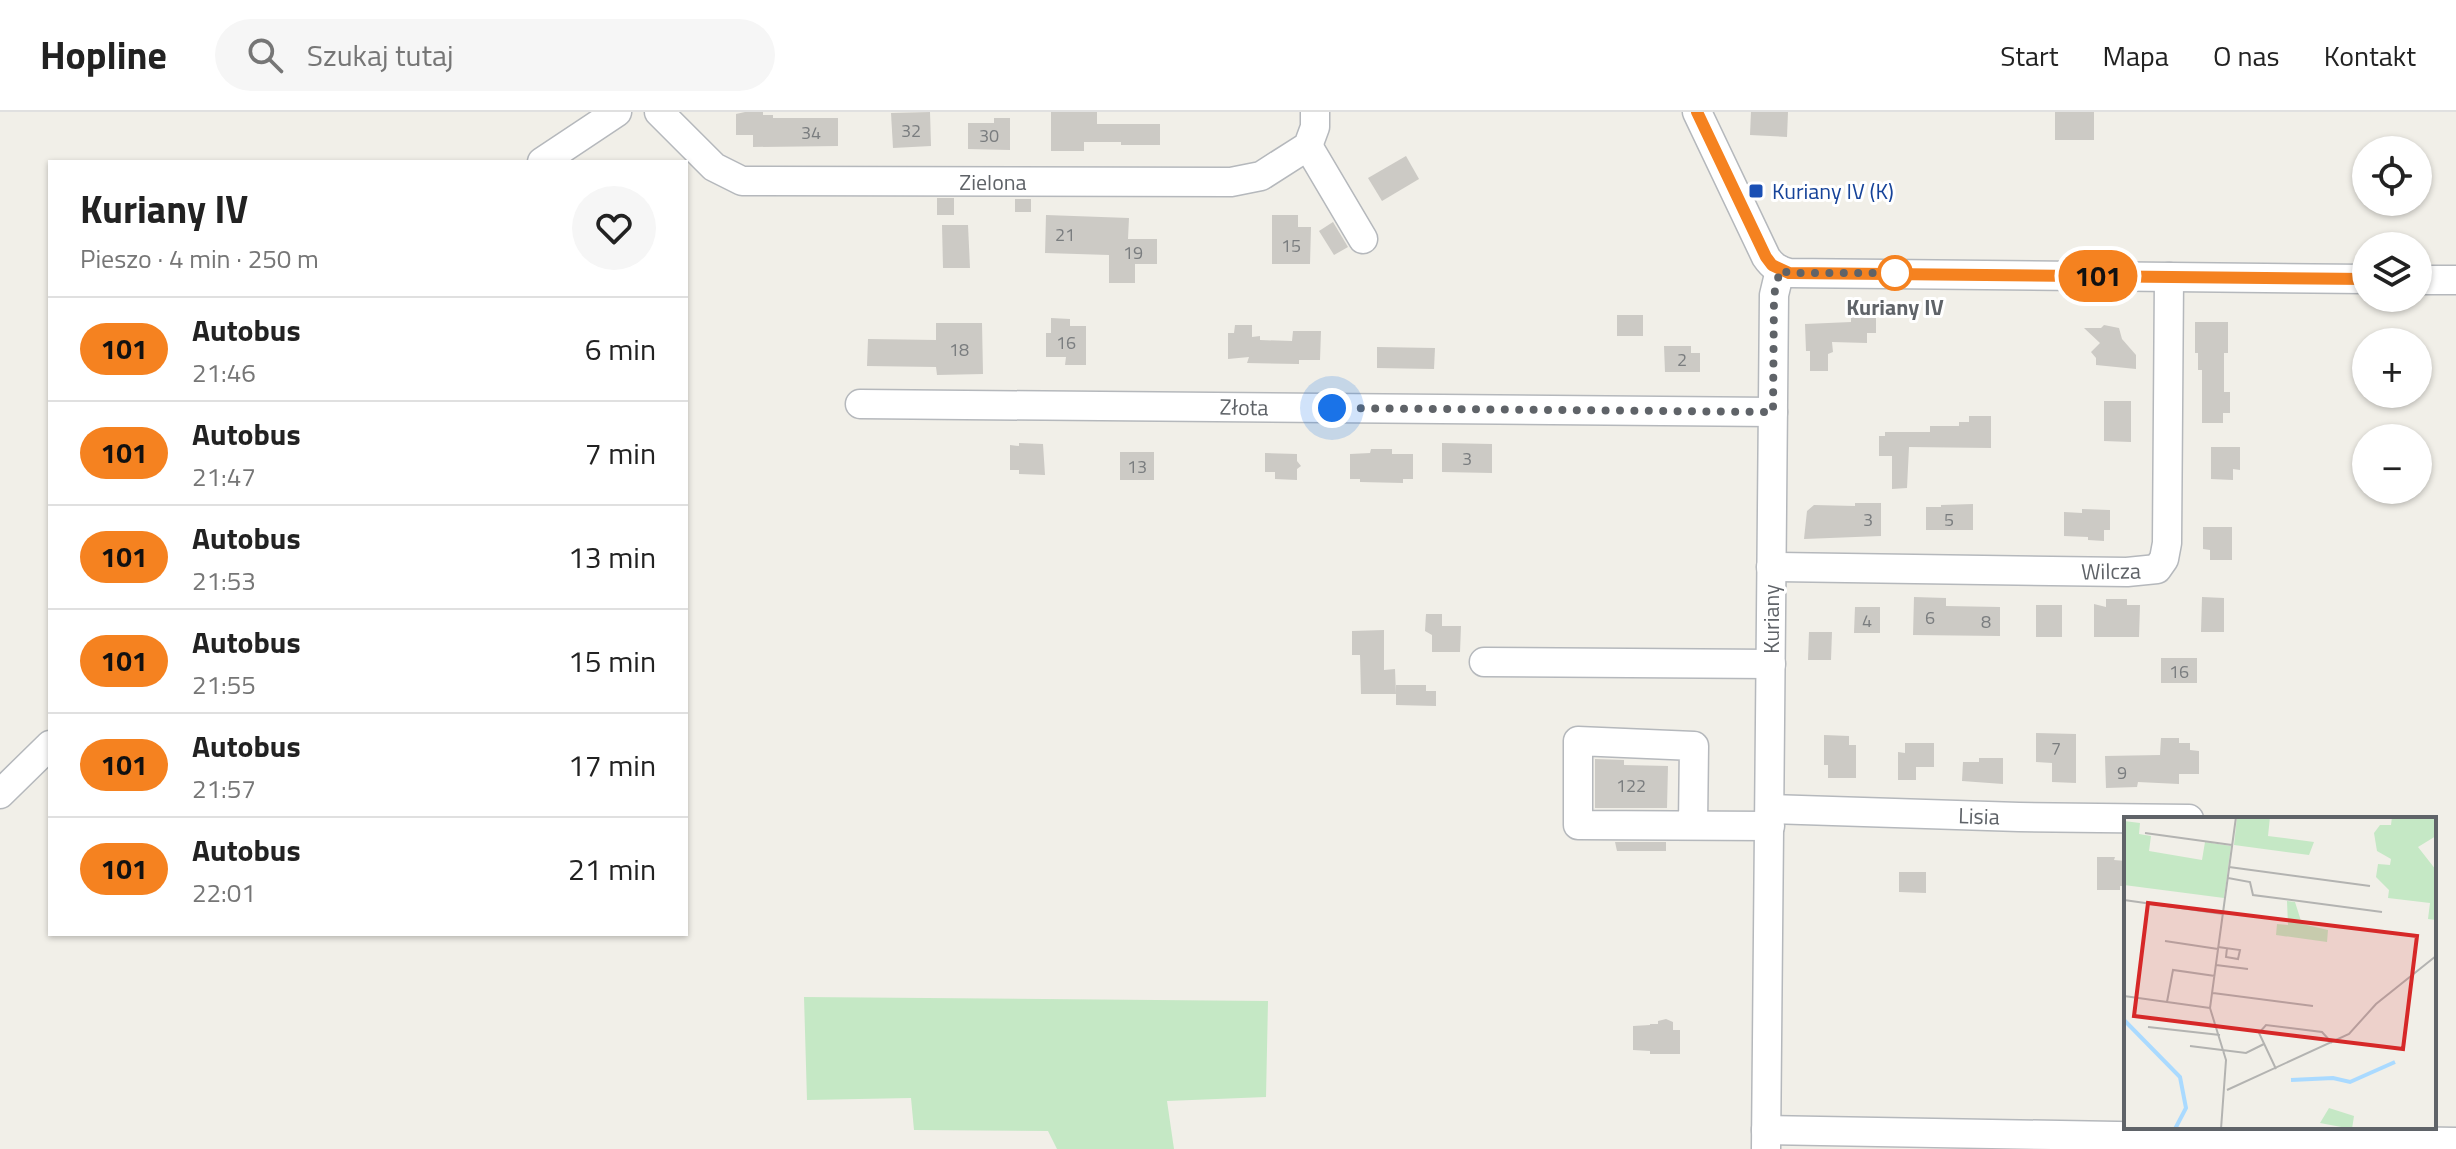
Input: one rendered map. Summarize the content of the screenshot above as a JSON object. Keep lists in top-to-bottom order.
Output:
{
  "streets": {
    "street": [
      "Zielona",
      "Złota",
      "Wilcza",
      "Kuriany",
      "Lisia"
    ]
  },
  "crossings": [
    ["Złota", "Kuriany"],
    ["Wilcza", "Kuriany"],
    ["Kuriany", "Lisia"]
  ],
  "places": {
    "transit": ["Kuriany IV (K)"],
    "other": ["Kuriany IV"]
  },
  "lines": ["bus line 101"],
  "house_numbers": [
    "32",
    "34",
    "30",
    "21",
    "15",
    "19",
    "16",
    "18",
    "2",
    "3",
    "13",
    "3",
    "5",
    "6",
    "4",
    "8",
    "16",
    "7",
    "9",
    "122"
  ],
  "page": {
    "header": "Hopline",
    "search": "Szukaj tutaj",
    "nav": [
      "Start",
      "Mapa",
      "O nas",
      "Kontakt"
    ],
    "on_map": "101",
    "map_buttons": ["+", "−"],
    "heading": ["Kuriany IV", "Pieszo · 4 min · 250 m"],
    "list": [
      {
        "mark": "101",
        "name": "Autobus",
        "note": "21:46",
        "value": "6 min"
      },
      {
        "mark": "101",
        "name": "Autobus",
        "note": "21:47",
        "value": "7 min"
      },
      {
        "mark": "101",
        "name": "Autobus",
        "note": "21:53",
        "value": "13 min"
      },
      {
        "mark": "101",
        "name": "Autobus",
        "note": "21:55",
        "value": "15 min"
      },
      {
        "mark": "101",
        "name": "Autobus",
        "note": "21:57",
        "value": "17 min"
      },
      {
        "mark": "101",
        "name": "Autobus",
        "note": "22:01",
        "value": "21 min"
      }
    ]
  }
}
